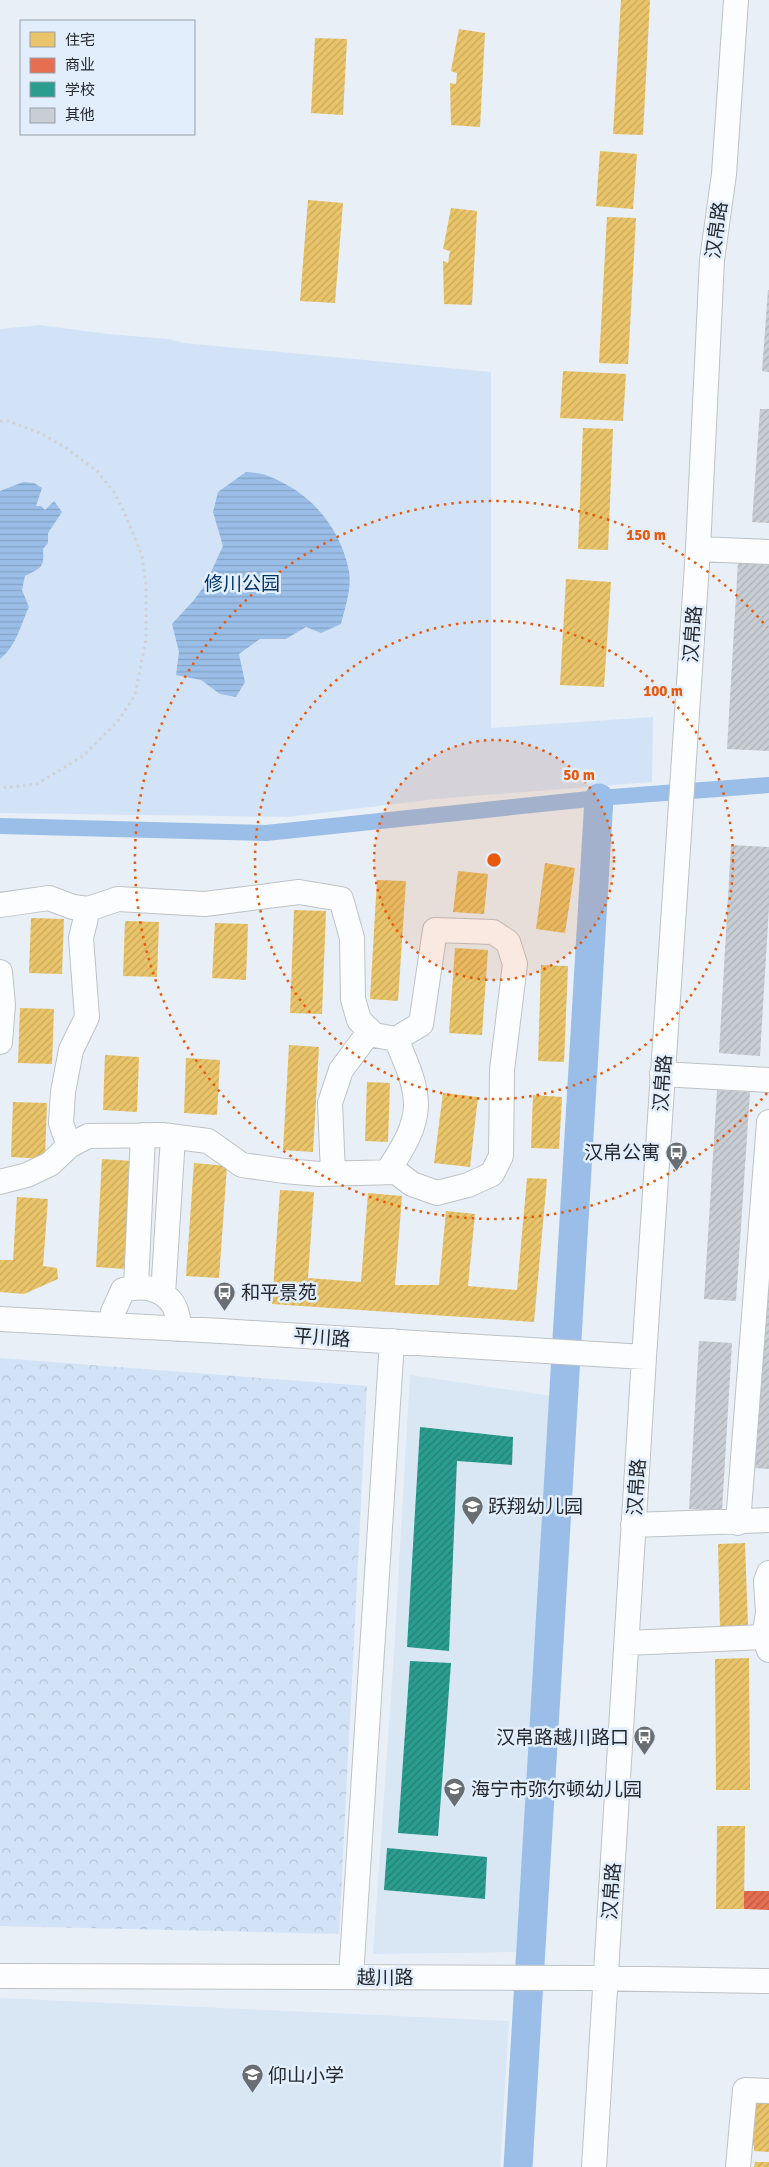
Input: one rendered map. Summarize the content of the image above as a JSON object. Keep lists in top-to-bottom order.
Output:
{
  "streets": {
    "street": ["汉帛路", "平川路", "越川路"]
  },
  "crossings": [
    ["汉帛路", "平川路"],
    ["汉帛路", "越川路"]
  ],
  "parks": ["修川公园"],
  "places": {
    "bus stop": ["汉帛公寓", "和平景苑", "汉帛路越川路口"],
    "school or university": ["跃翔幼儿园", "海宁市弥尔顿幼儿园", "仰山小学"]
  },
  "legend": [
    "住宅",
    "商业",
    "学校",
    "其他"
  ],
  "rings": ["150 m", "100 m", "50 m"]
}
